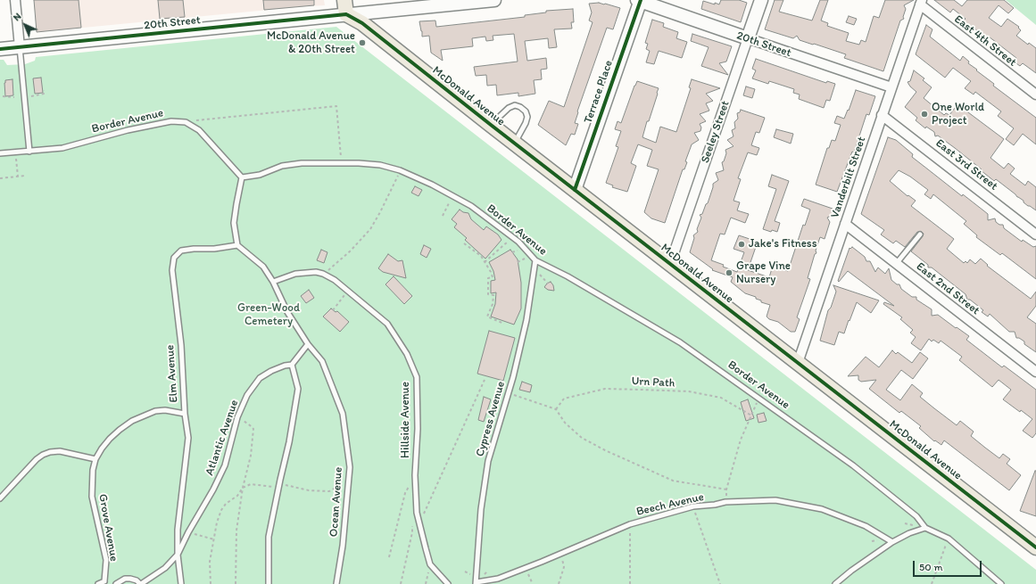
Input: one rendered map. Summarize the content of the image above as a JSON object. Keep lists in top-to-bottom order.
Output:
{
  "streets": {
    "main road": [
      "20th Street",
      "Terrace Place",
      "McDonald Avenue",
      "Seeley Street"
    ],
    "street": [
      "East 4th Street",
      "East 3rd Street",
      "Vanderbilt Street",
      "East 2nd Street"
    ],
    "lane": [
      "Border Avenue",
      "Elm Avenue",
      "Cypress Avenue",
      "Hillside Avenue",
      "Atlantic Avenue",
      "Ocean Avenue",
      "Beech Avenue",
      "Grove Avenue"
    ],
    "path": ["Urn Path"]
  },
  "crossings": [
    ["20th Street", "Terrace Place"],
    ["20th Street", "McDonald Avenue"],
    ["20th Street", "Seeley Street"],
    ["20th Street", "Vanderbilt Street"],
    ["East 4th Street", "Vanderbilt Street"],
    ["Terrace Place", "McDonald Avenue"],
    ["McDonald Avenue", "Seeley Street"],
    ["McDonald Avenue", "Vanderbilt Street"],
    ["Border Avenue", "Cypress Avenue"],
    ["East 3rd Street", "Vanderbilt Street"],
    ["Vanderbilt Street", "East 2nd Street"],
    ["Elm Avenue", "Atlantic Avenue"],
    ["Elm Avenue", "Ocean Avenue"],
    ["Elm Avenue", "Grove Avenue"],
    ["Cypress Avenue", "Beech Avenue"],
    ["Hillside Avenue", "Ocean Avenue"]
  ],
  "parks": ["Green-Wood Cemetery"],
  "places": [
    "McDonald Avenue & 20th Street",
    "One World Project",
    "Jake's Fitness",
    "Grape Vine Nursery"
  ],
  "scale_bar": "50 m",
  "north": "top left"
}
